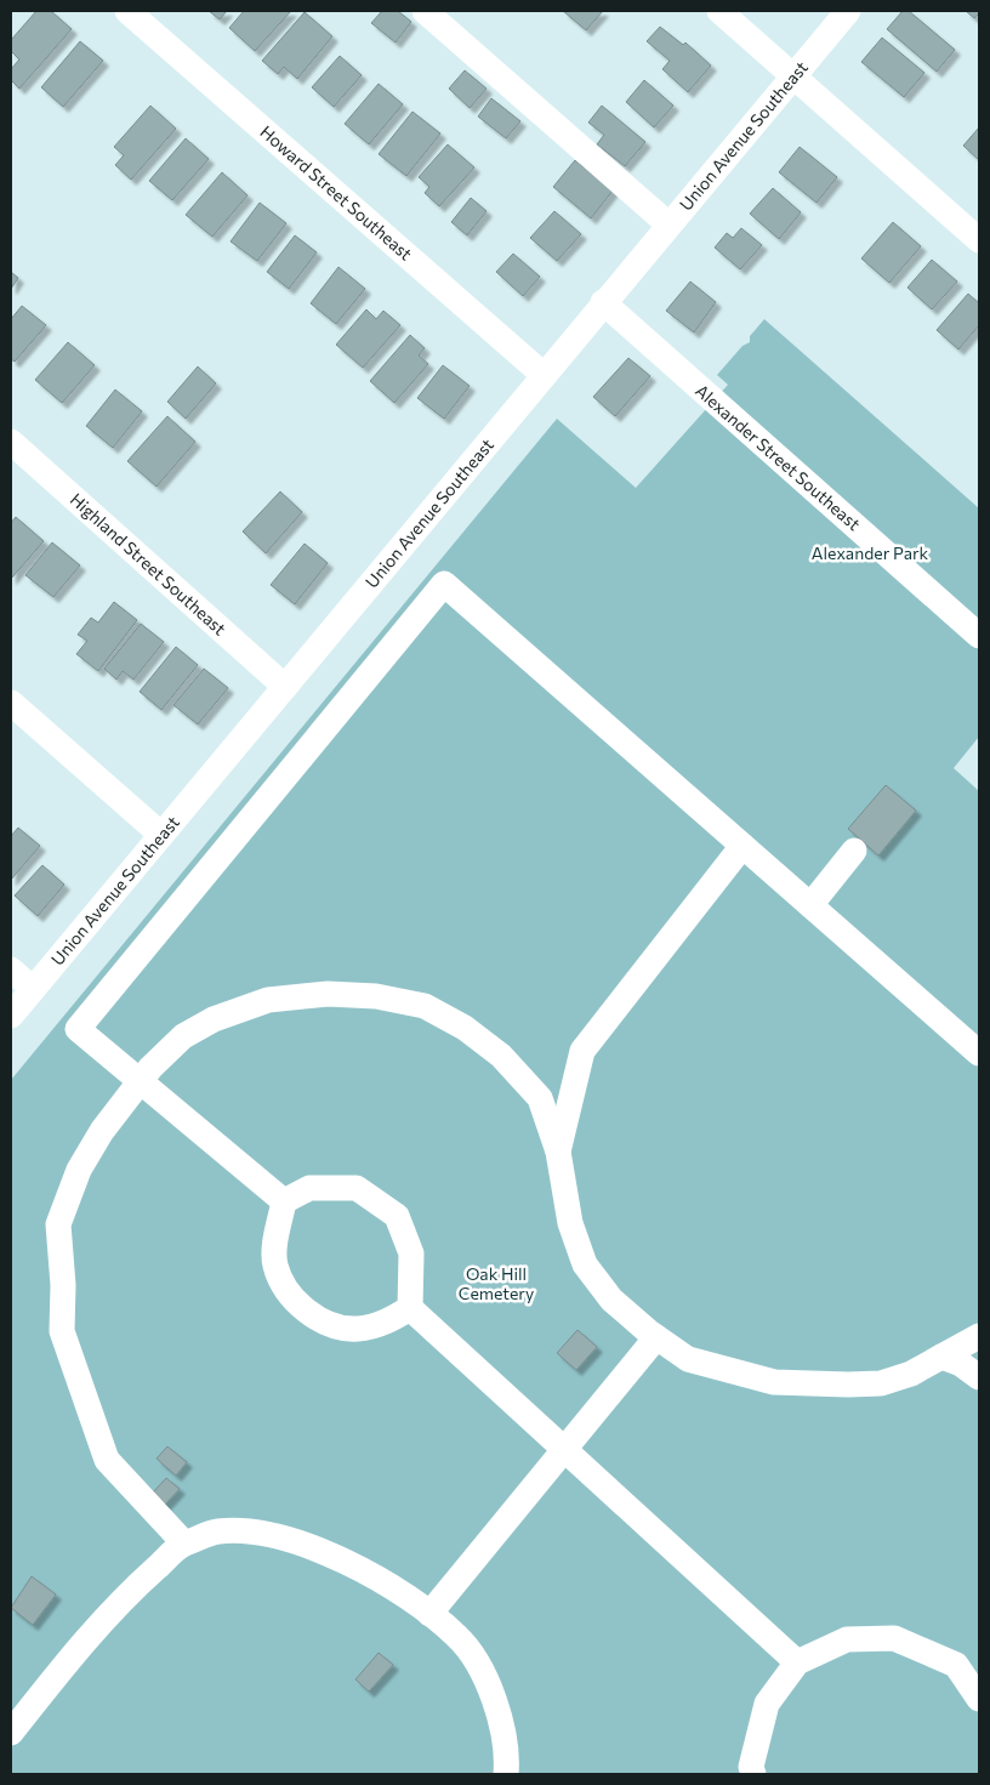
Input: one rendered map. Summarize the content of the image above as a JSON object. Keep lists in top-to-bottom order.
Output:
{
  "streets": {
    "street": [
      "Union Avenue Southeast",
      "Howard Street Southeast",
      "Alexander Street Southeast",
      "Highland Street Southeast"
    ]
  },
  "crossings": [
    ["Union Avenue Southeast", "Howard Street Southeast"],
    ["Union Avenue Southeast", "Alexander Street Southeast"],
    ["Union Avenue Southeast", "Highland Street Southeast"]
  ],
  "parks": ["Alexander Park", "Oak Hill Cemetery"]
}
